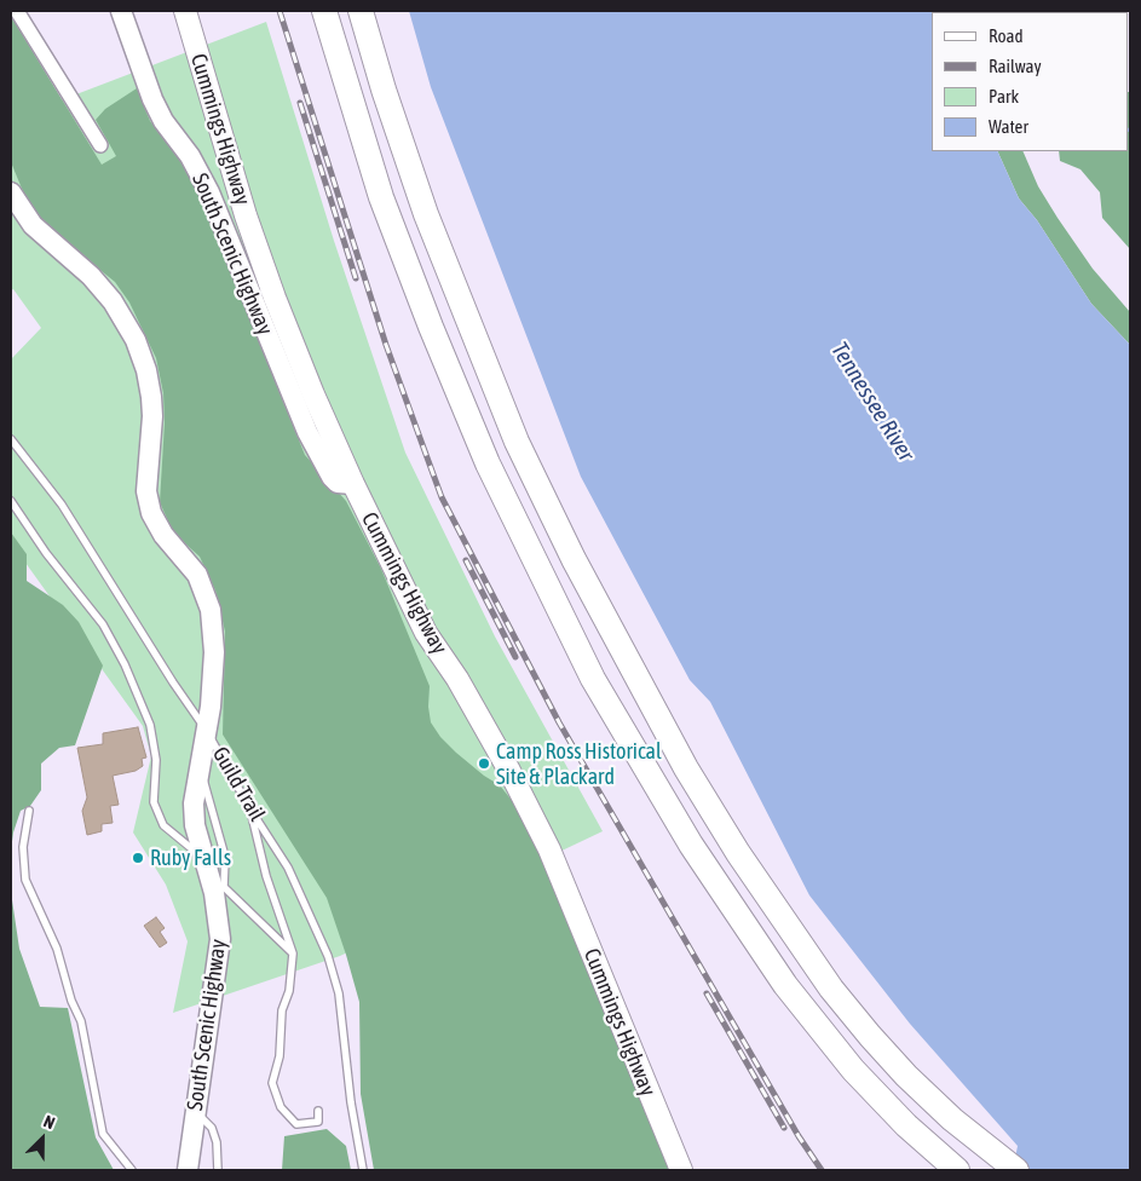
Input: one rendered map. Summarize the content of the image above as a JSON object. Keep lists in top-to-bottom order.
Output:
{
  "streets": {
    "main road": ["Cummings Highway", "South Scenic Highway"],
    "lane": ["Guild Trail"]
  },
  "crossings": [
    ["Cummings Highway", "South Scenic Highway"],
    ["South Scenic Highway", "Guild Trail"]
  ],
  "water": ["Tennessee River"],
  "places": ["Camp Ross Historical Site & Plackard", "Ruby Falls"],
  "legend": [
    "Road",
    "Railway",
    "Park",
    "Water"
  ],
  "north": "top right"
}
